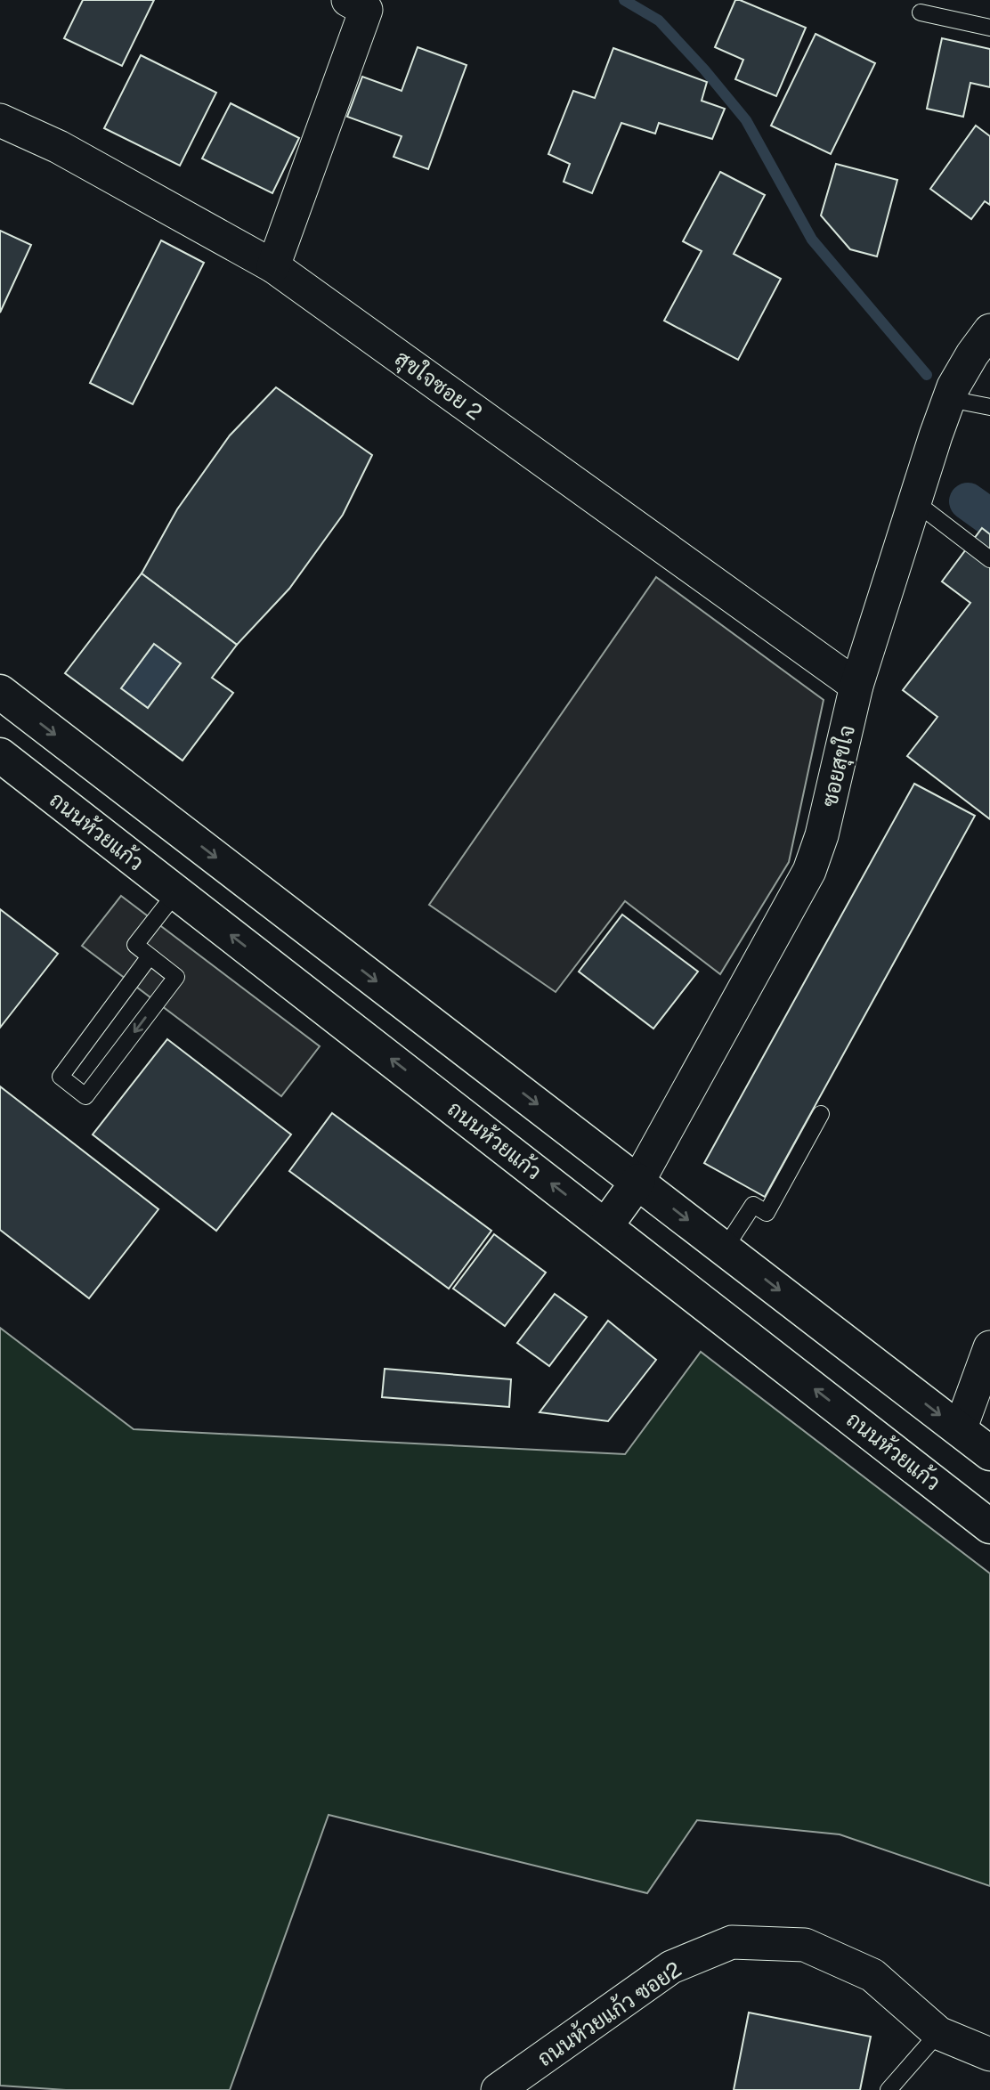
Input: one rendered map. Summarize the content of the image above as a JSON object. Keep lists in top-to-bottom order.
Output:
{
  "streets": {
    "main road": ["ถนนห้วยแก้ว"],
    "street": ["สุขใจซอย 2", "ซอยสุขใจ", "ถนนห้วยแก้ว ซอย2"]
  },
  "crossings": [
    ["สุขใจซอย 2", "ซอยสุขใจ"]
  ]
}
